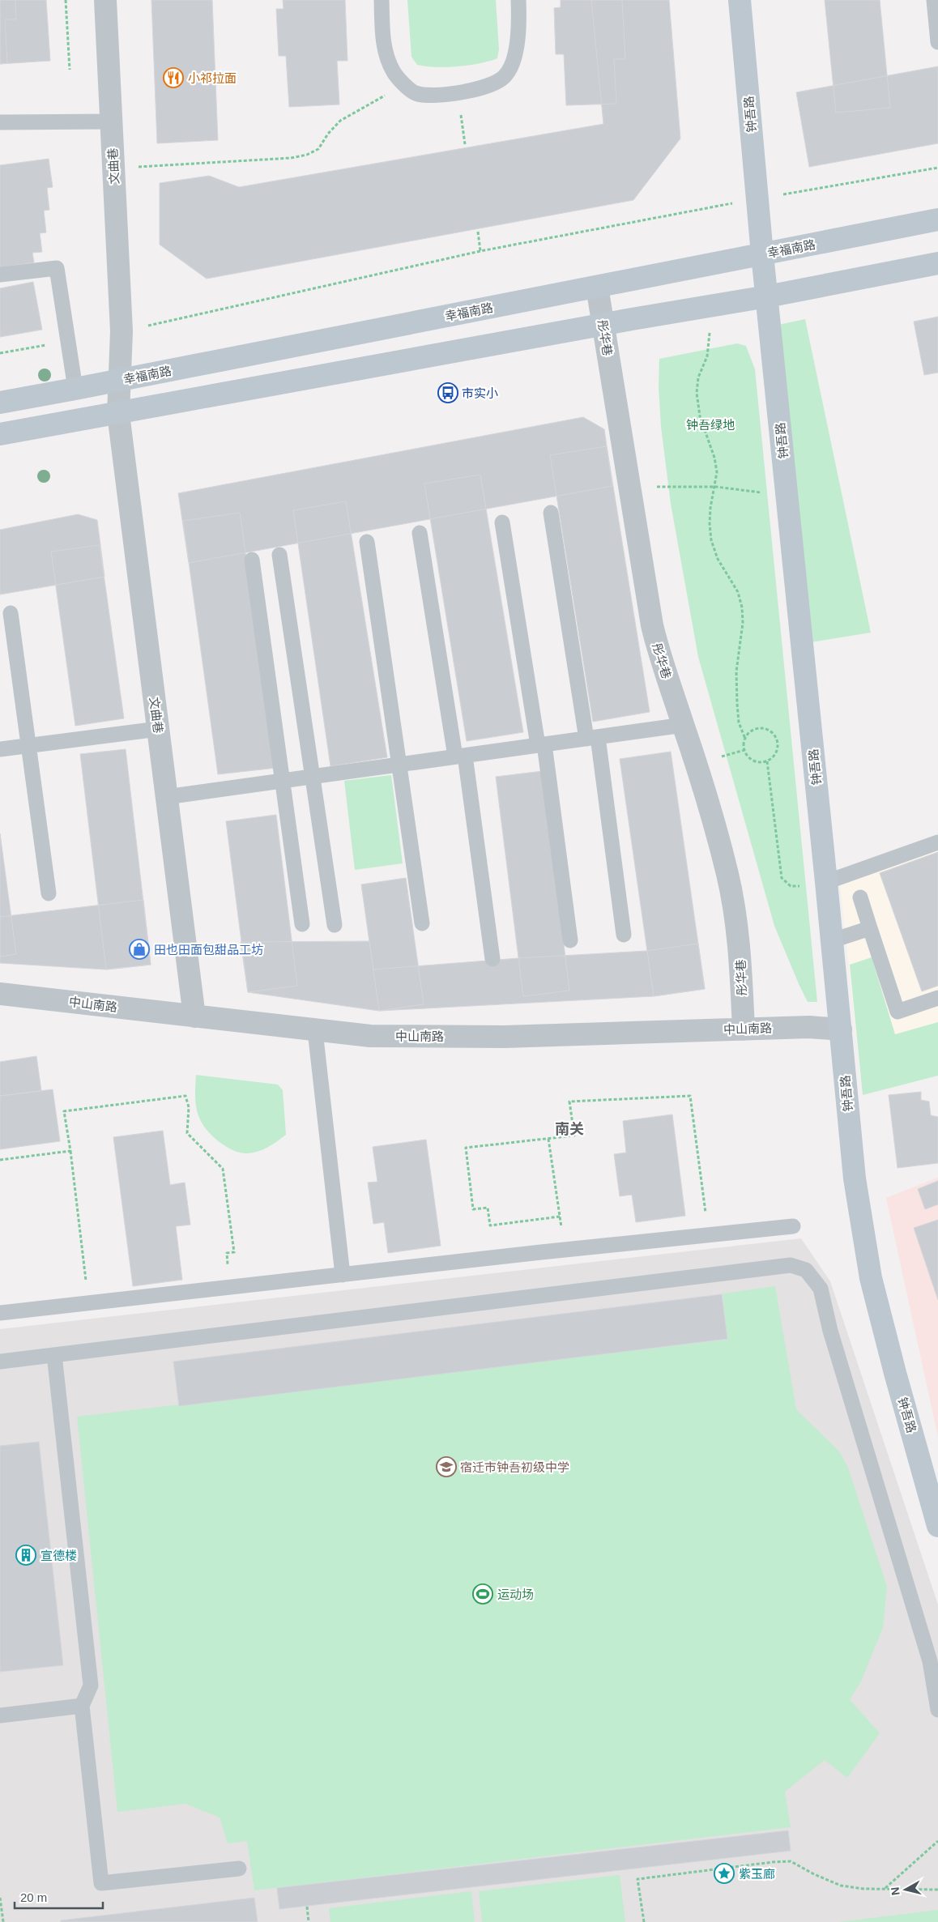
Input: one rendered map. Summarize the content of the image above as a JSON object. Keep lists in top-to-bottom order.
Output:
{
  "streets": {
    "main road": ["钟吾路", "幸福南路"],
    "street": ["文曲巷", "彤华巷", "中山南路"]
  },
  "crossings": [
    ["钟吾路", "幸福南路"],
    ["钟吾路", "中山南路"],
    ["文曲巷", "幸福南路"],
    ["文曲巷", "中山南路"],
    ["幸福南路", "彤华巷"],
    ["彤华巷", "中山南路"]
  ],
  "districts": ["南关"],
  "parks": ["钟吾绿地"],
  "places": {
    "restaurant": ["小祁拉面"],
    "bus stop": ["市实小"],
    "shop": ["田也田面包甜品工坊"],
    "school or university": ["宿迁市钟吾初级中学"],
    "building": ["宣德楼"],
    "sports": ["运动场"],
    "place": ["紫玉廊"]
  },
  "scale_bar": "20 m",
  "north": "left"
}
